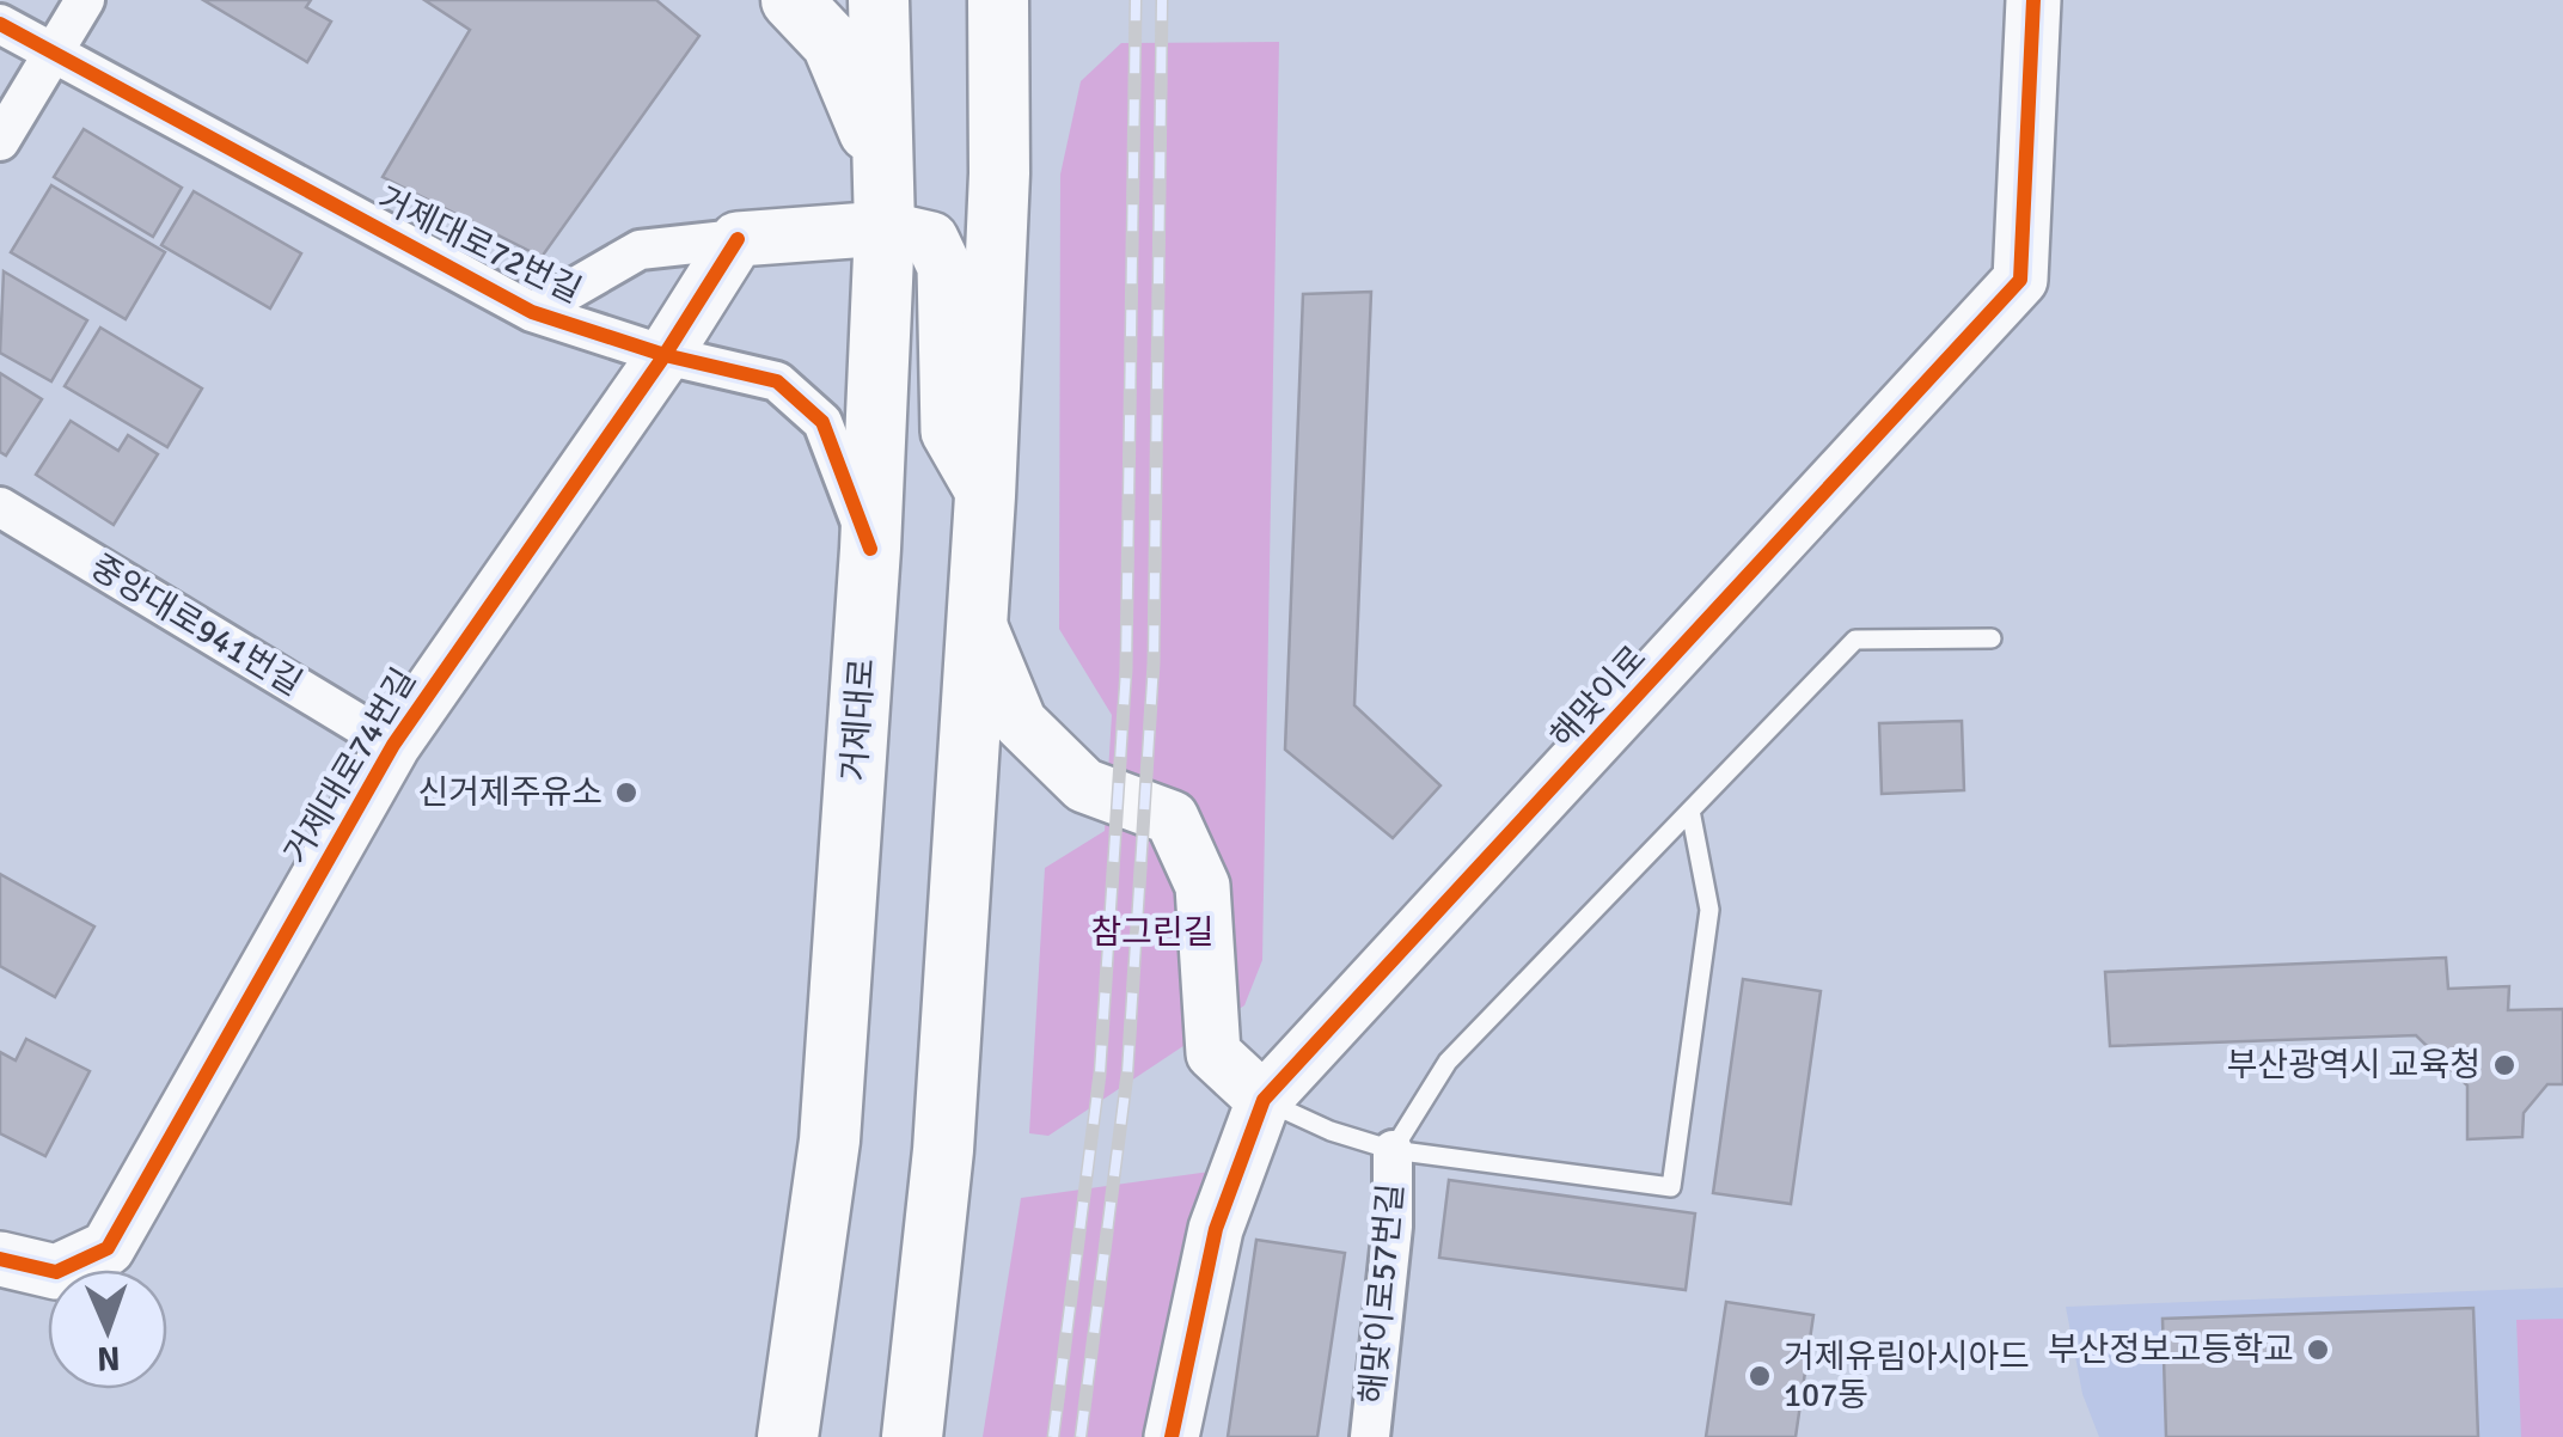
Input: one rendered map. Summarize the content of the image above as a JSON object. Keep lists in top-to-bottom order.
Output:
{
  "streets": {
    "main road": ["거제대로"],
    "street": [
      "거제대로72번길",
      "중앙대로941번길",
      "해맞이로",
      "거제대로74번길",
      "해맞이로57번길"
    ]
  },
  "crossings": [
    ["거제대로72번길", "거제대로"],
    ["거제대로72번길", "거제대로74번길"],
    ["중앙대로941번길", "거제대로74번길"]
  ],
  "parks": ["참그린길"],
  "places": [
    "신거제주유소",
    "부산광역시 교육청",
    "부산정보고등학교",
    "거제유림아시아드 107동"
  ],
  "north": "bottom"
}
